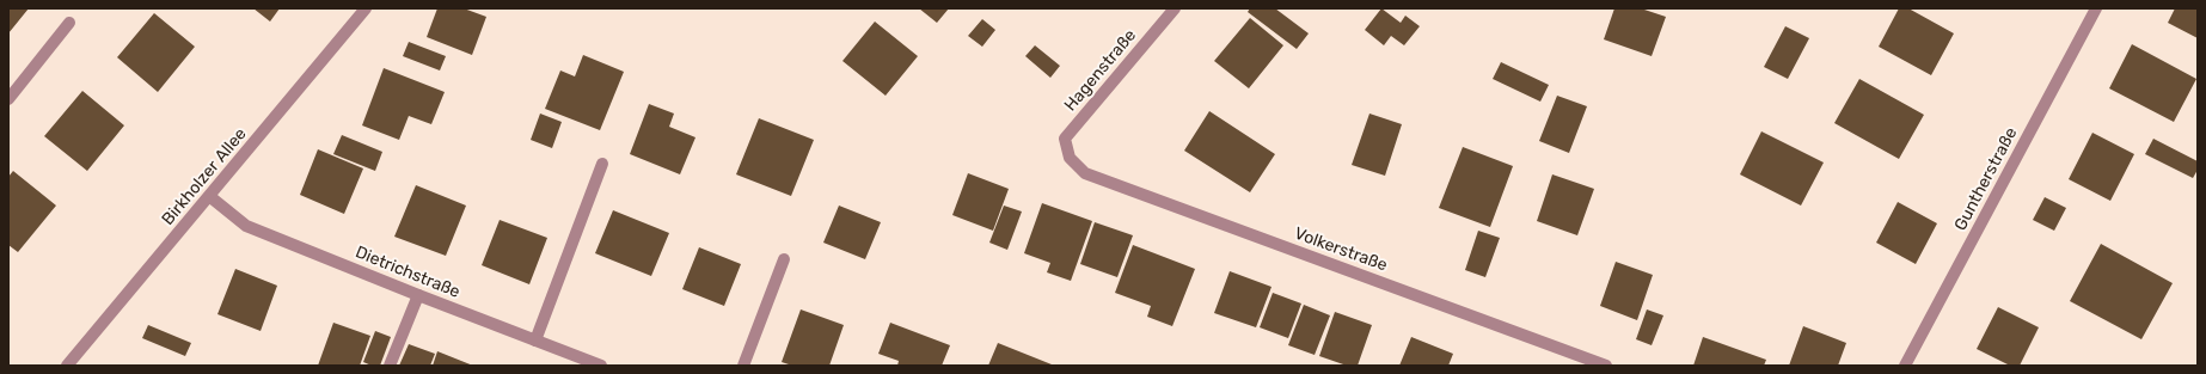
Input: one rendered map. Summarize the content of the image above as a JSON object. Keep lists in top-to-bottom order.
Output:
{
  "streets": {
    "street": [
      "Hagenstraße",
      "Birkholzer Allee",
      "Guntherstraße",
      "Volkerstraße",
      "Dietrichstraße"
    ]
  },
  "crossings": [
    ["Hagenstraße", "Volkerstraße"],
    ["Birkholzer Allee", "Dietrichstraße"]
  ]
}
